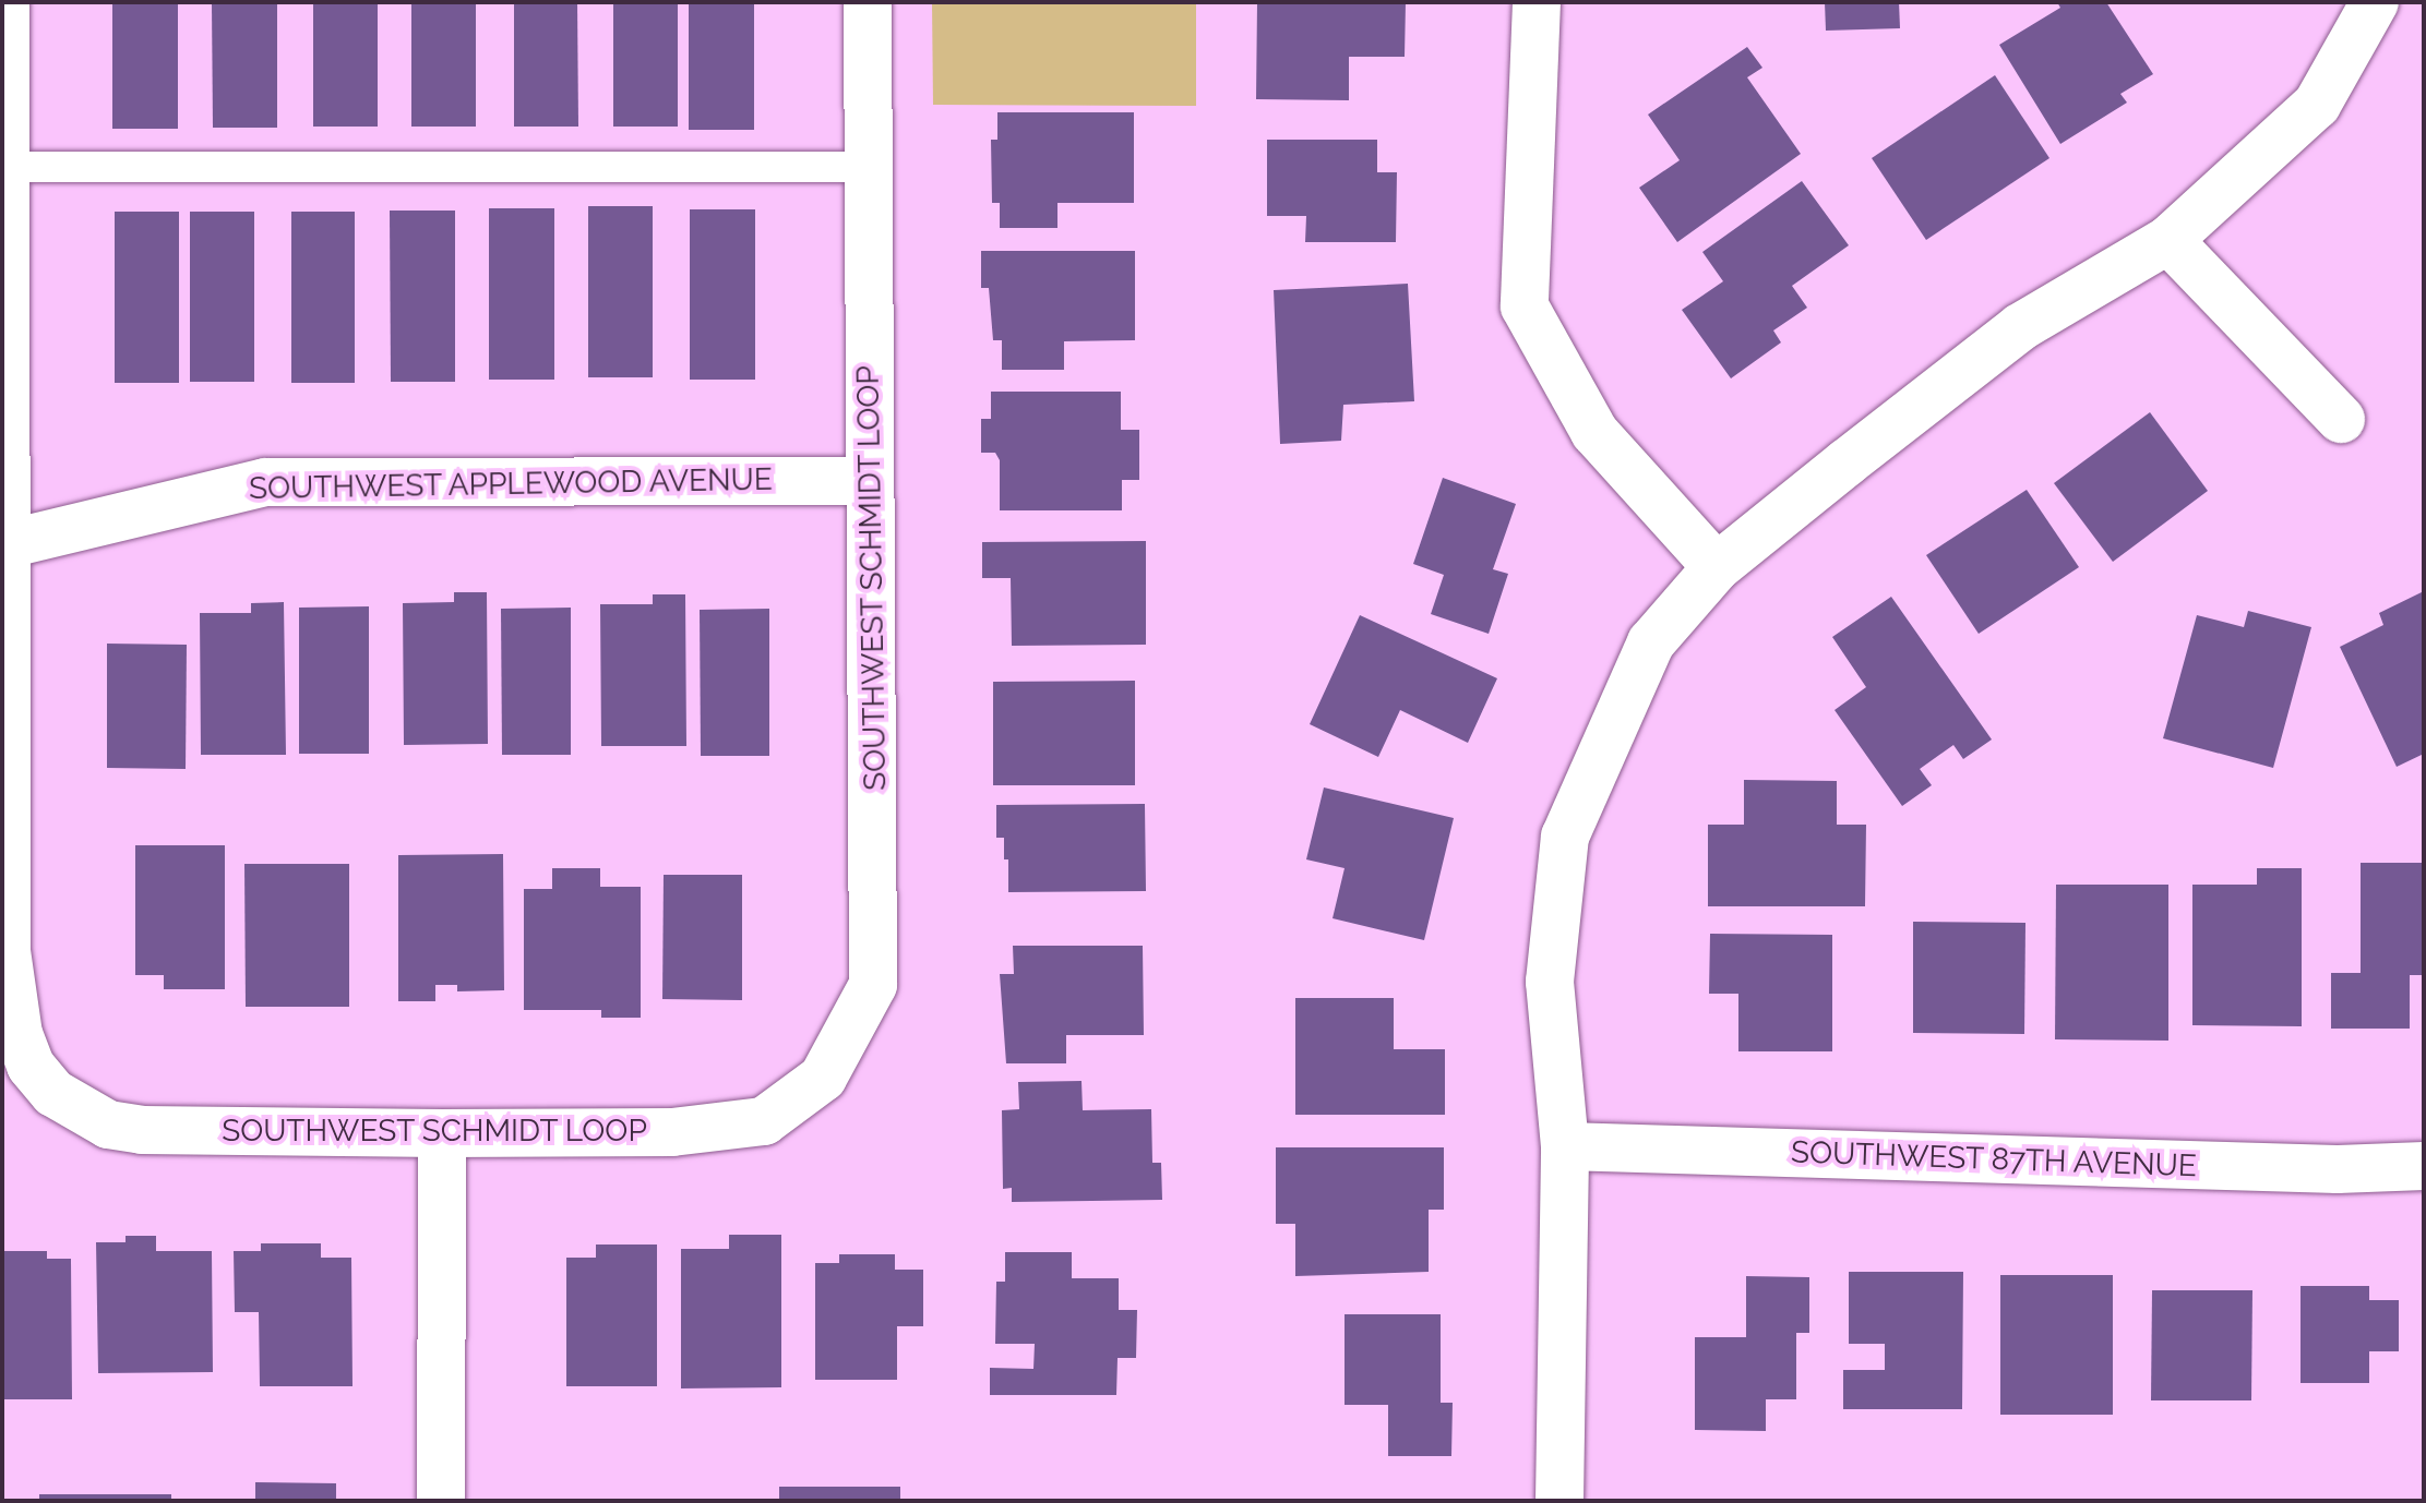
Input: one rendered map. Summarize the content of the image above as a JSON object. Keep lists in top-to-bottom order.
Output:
{
  "streets": {
    "street": ["SOUTHWEST APPLEWOOD AVENUE", "SOUTHWEST SCHMIDT LOOP", "SOUTHWEST 87TH AVENUE"]
  },
  "crossings": [
    ["SOUTHWEST APPLEWOOD AVENUE", "SOUTHWEST SCHMIDT LOOP"]
  ]
}
